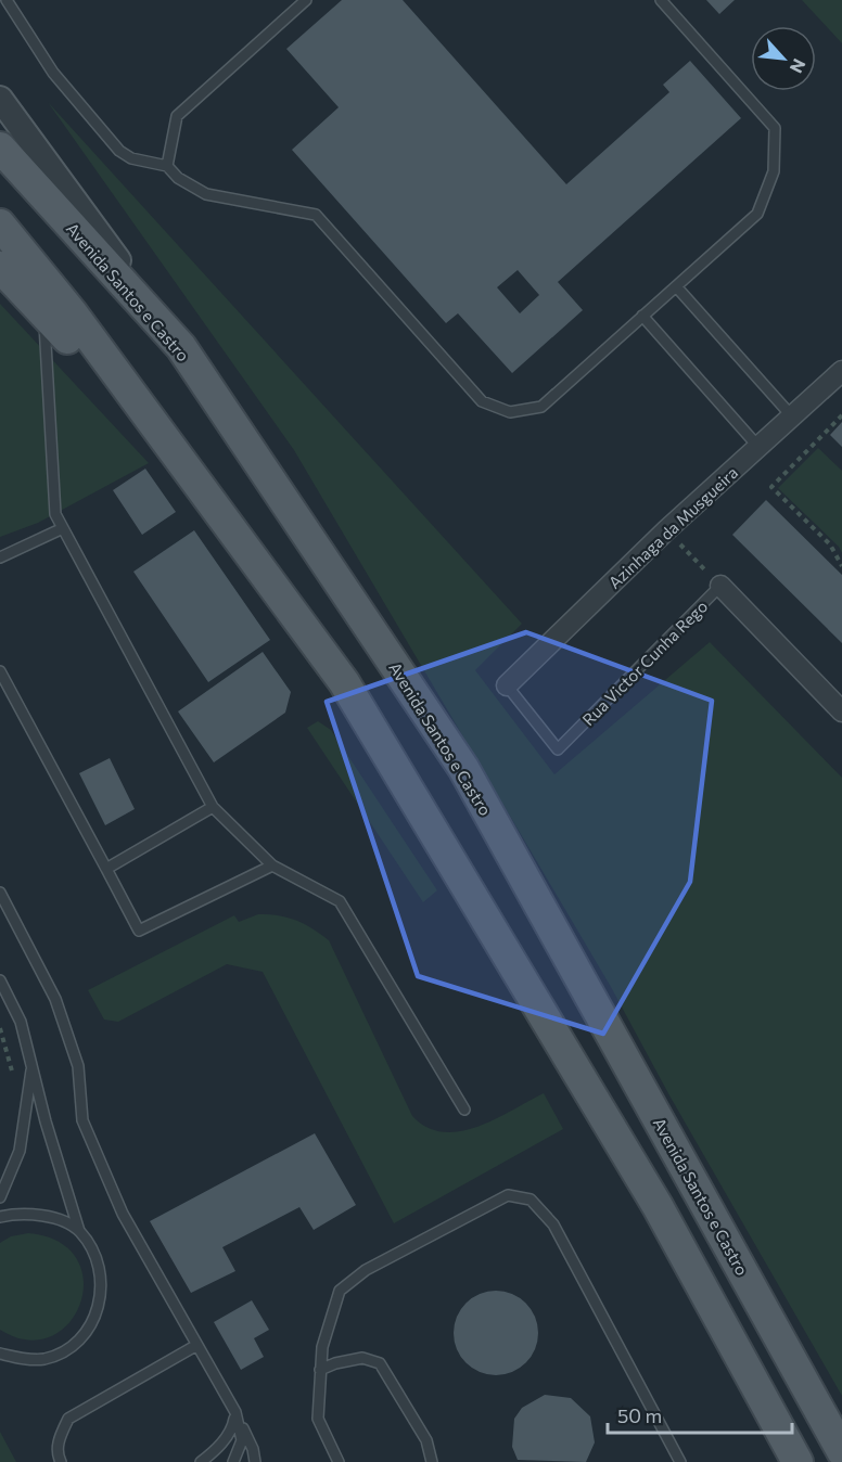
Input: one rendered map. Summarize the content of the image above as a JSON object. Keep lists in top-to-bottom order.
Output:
{
  "streets": {
    "main road": ["Avenida Santos e Castro"],
    "street": ["Azinhaga da Musgueira", "Rua Victor Cunha Rego"]
  },
  "crossings": [
    ["Azinhaga da Musgueira", "Rua Victor Cunha Rego"]
  ],
  "scale_bar": "50 m",
  "north": "bottom right"
}
